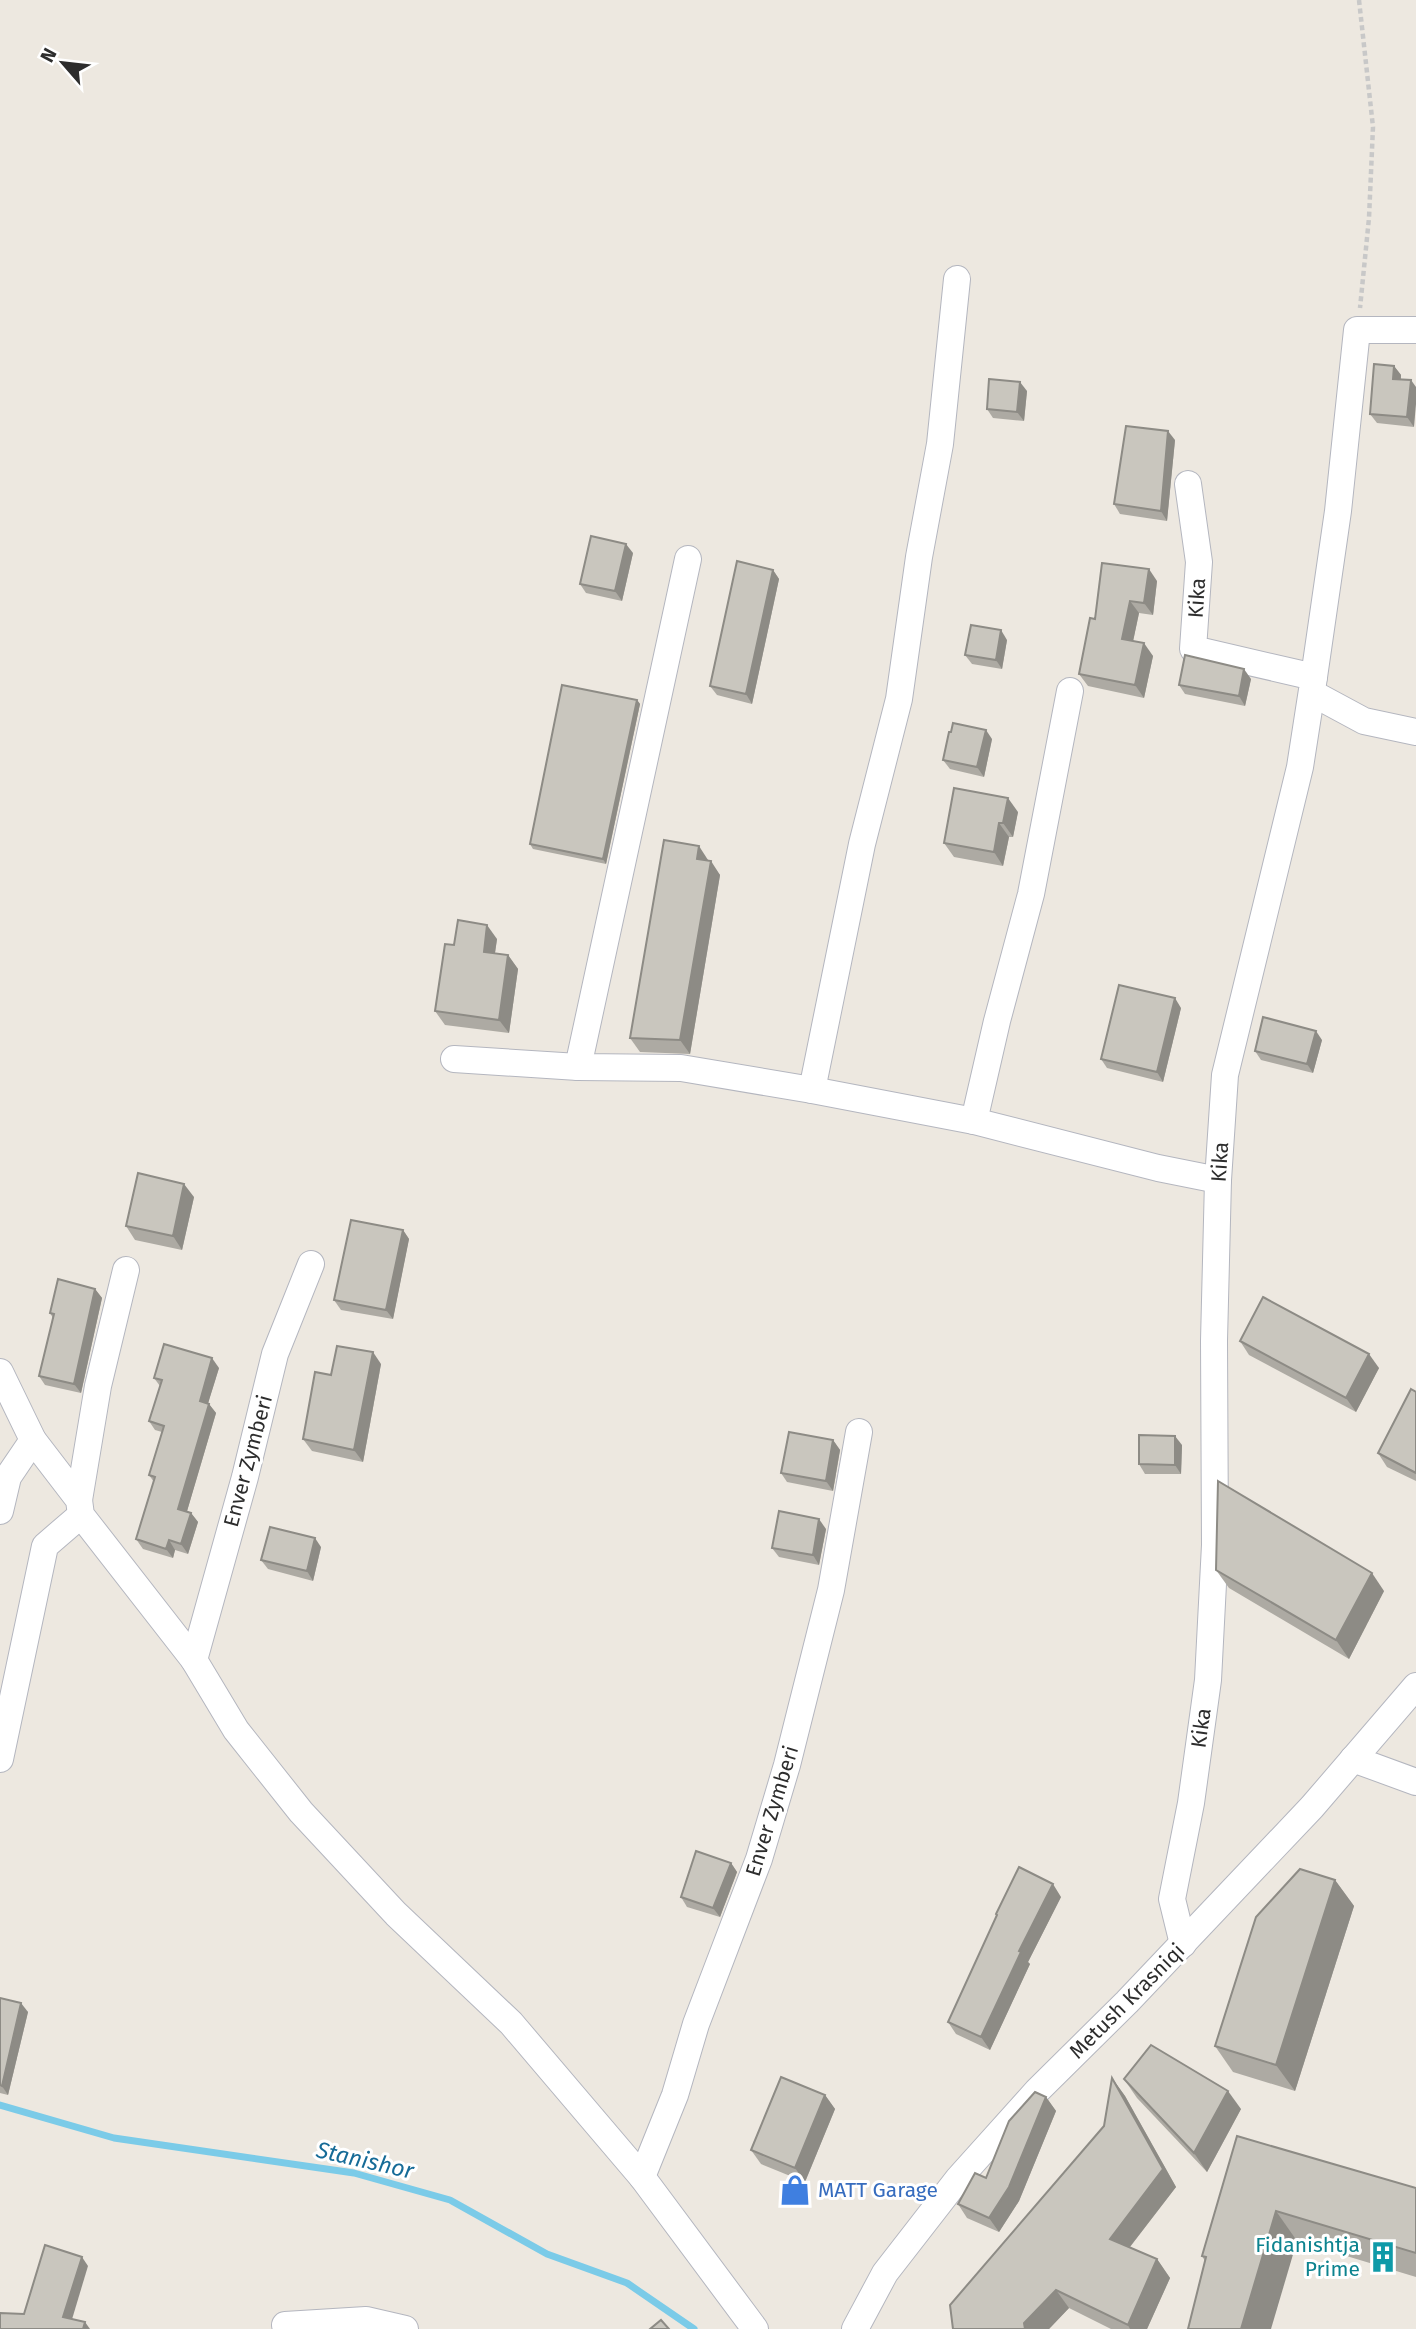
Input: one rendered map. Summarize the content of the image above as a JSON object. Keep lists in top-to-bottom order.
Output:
{
  "streets": {
    "street": ["Kika", "Enver Zymberi", "Metush Krasniqi"]
  },
  "crossings": [
    ["Kika", "Metush Krasniqi"]
  ],
  "water": ["Stanishor"],
  "places": {
    "shop": ["MATT Garage"],
    "building": ["Fidanishtja Prime"]
  },
  "north": "top left"
}
